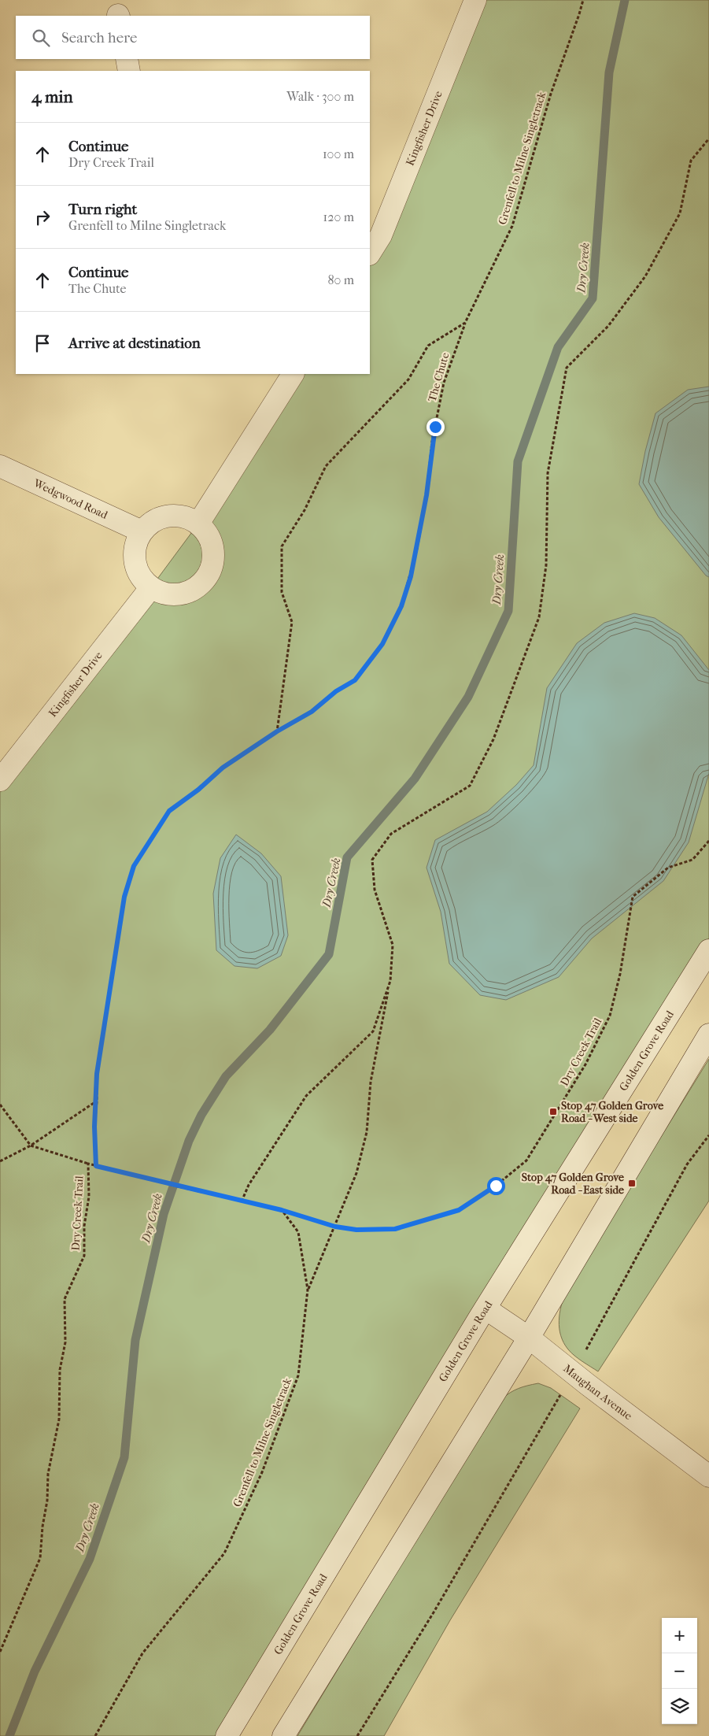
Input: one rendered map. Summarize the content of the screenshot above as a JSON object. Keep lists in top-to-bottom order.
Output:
{
  "streets": {
    "main road": [
      "Kingfisher Drive",
      "Wedgwood Road",
      "Golden Grove Road",
      "Maughan Avenue"
    ],
    "path": ["Grenfell to Milne Singletrack", "The Chute", "Dry Creek Trail"]
  },
  "crossings": [
    ["Kingfisher Drive", "Wedgwood Road"],
    ["Grenfell to Milne Singletrack", "The Chute"],
    ["Grenfell to Milne Singletrack", "Dry Creek Trail"],
    ["Golden Grove Road", "Maughan Avenue"]
  ],
  "water": ["Dry Creek"],
  "places": {
    "transit": ["Stop 47 Golden Grove Road - West side", "Stop 47 Golden Grove Road - East side"]
  },
  "page": {
    "search": "Search here",
    "heading": ["4 min", "Walk · 300 m"],
    "list": [
      ["Continue", "Dry Creek Trail", "100 m"],
      ["Turn right", "Grenfell to Milne Singletrack", "120 m"],
      ["Continue", "The Chute", "80 m"],
      "Arrive at destination"
    ],
    "map_buttons": ["+", "−"]
  }
}
